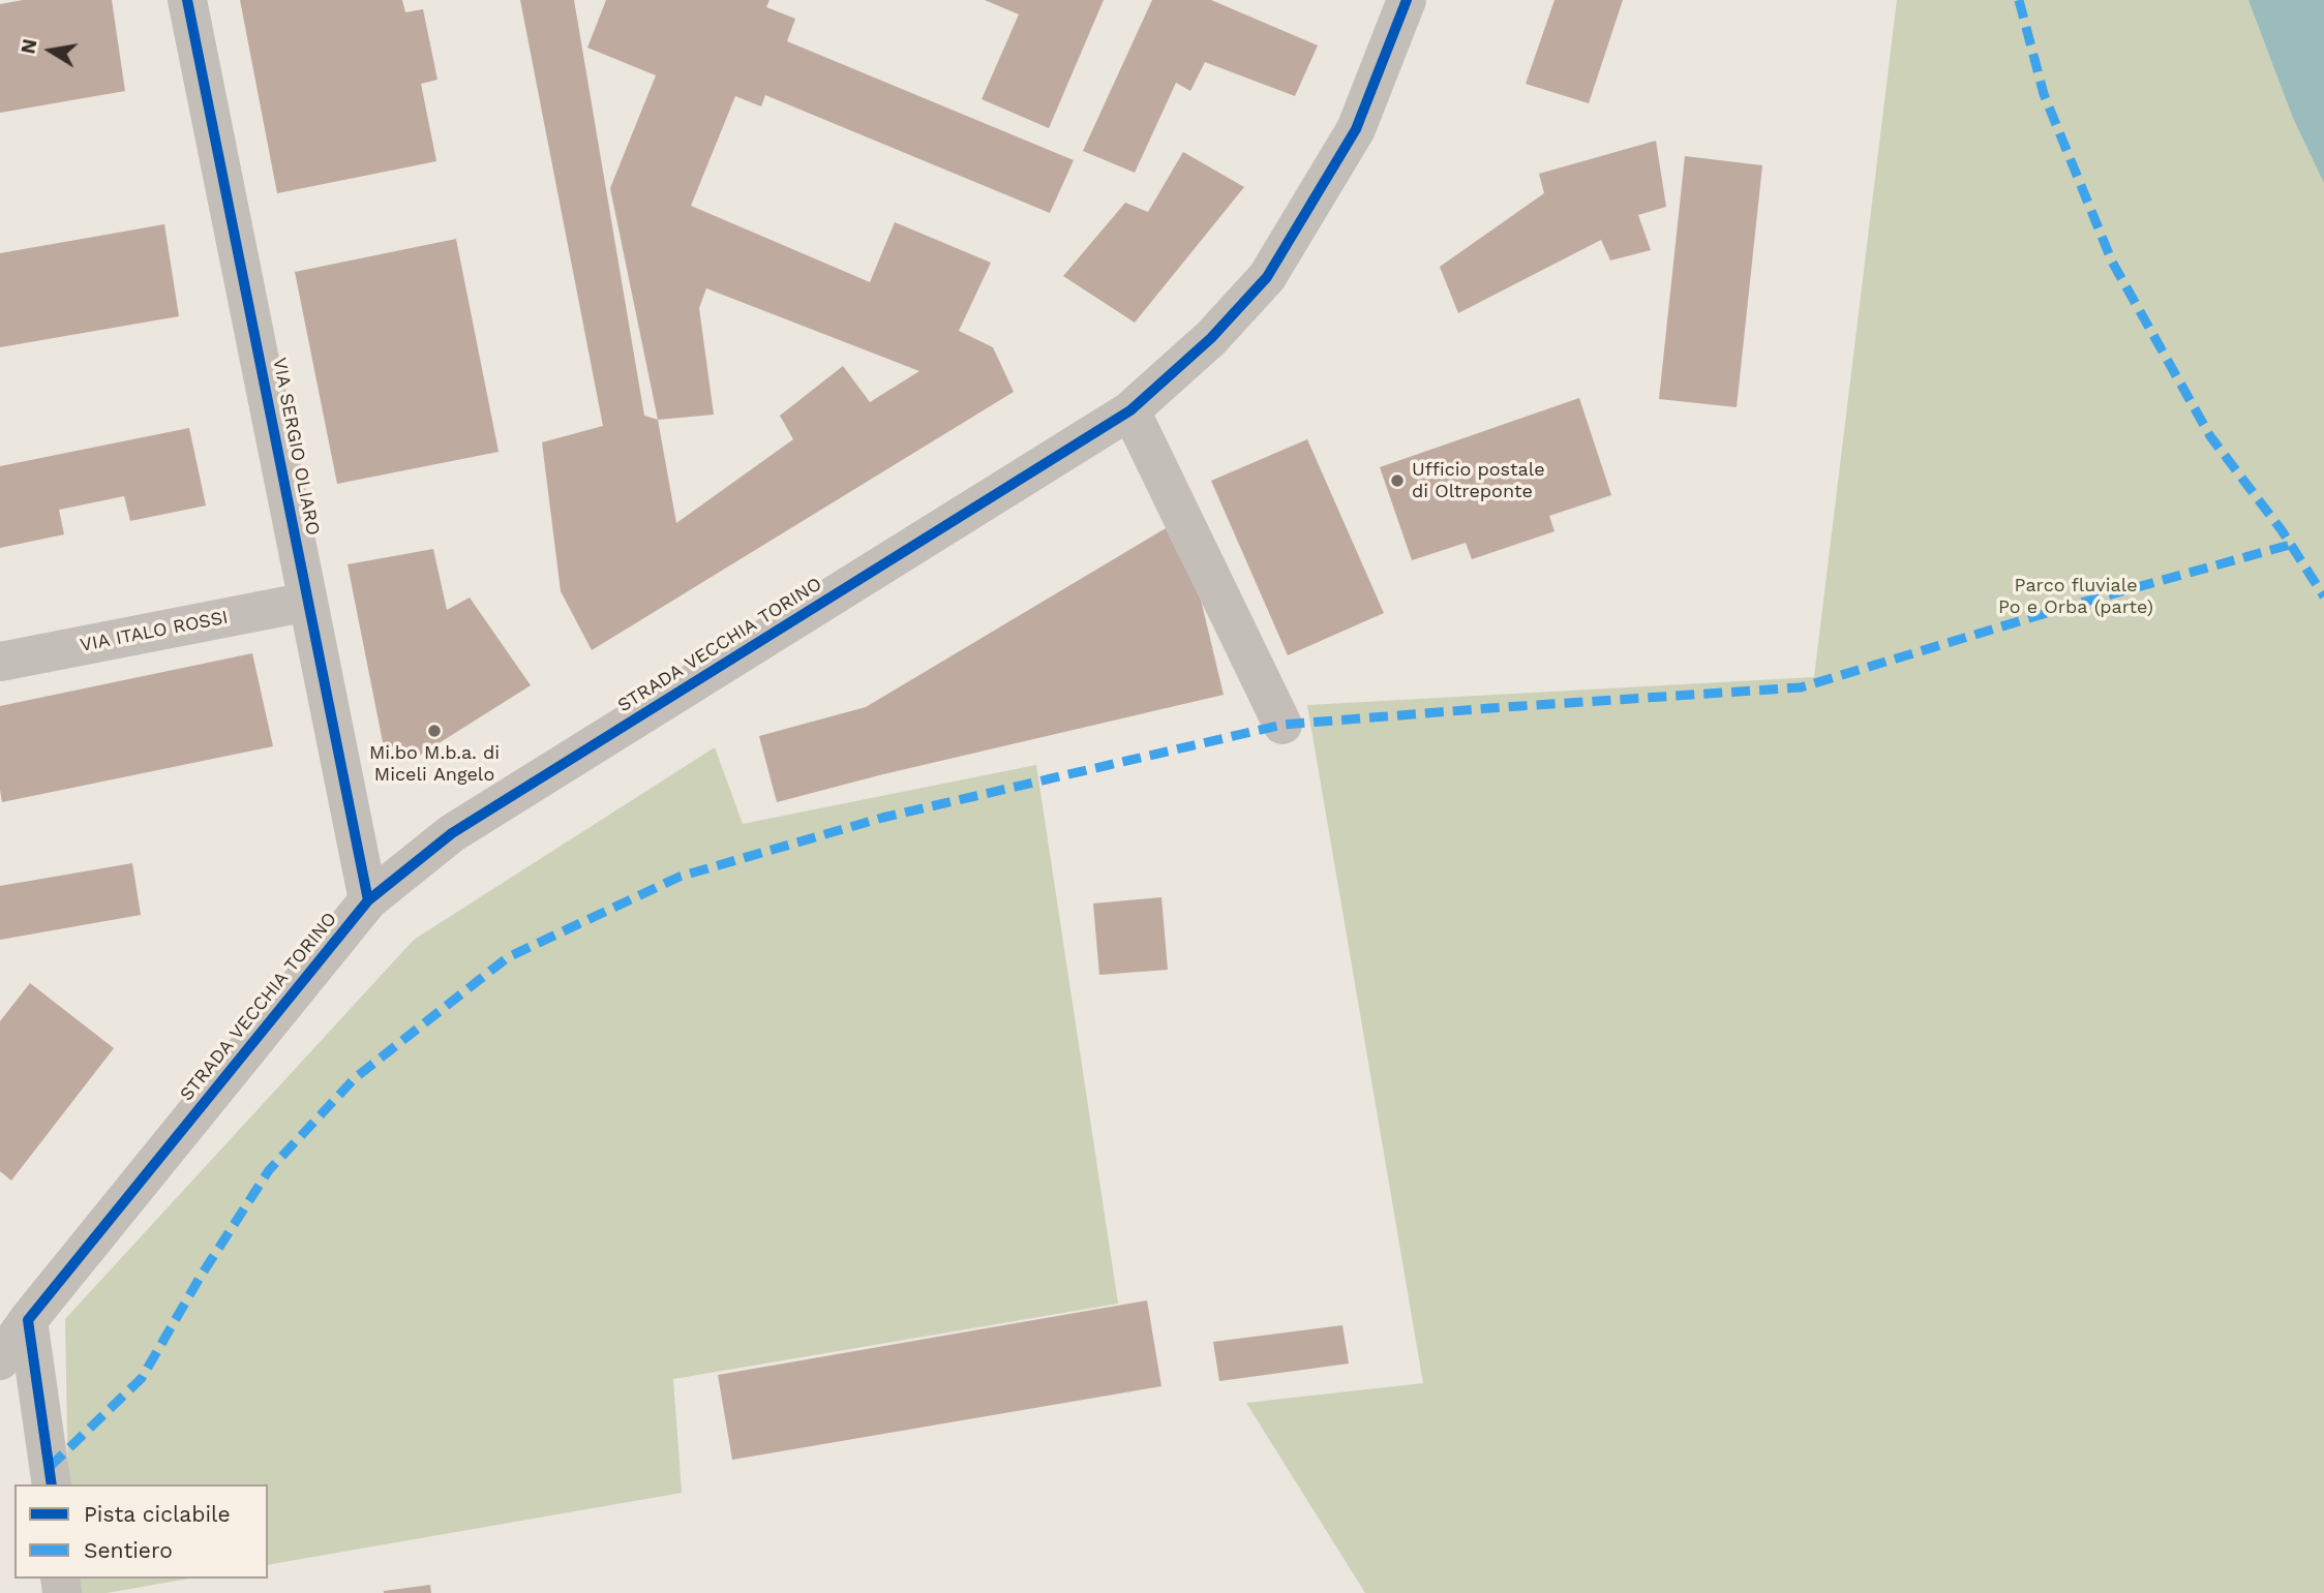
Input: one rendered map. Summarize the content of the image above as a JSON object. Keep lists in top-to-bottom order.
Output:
{
  "streets": {
    "street": ["VIA SERGIO OLIARO", "VIA ITALO ROSSI", "STRADA VECCHIA TORINO"]
  },
  "crossings": [
    ["VIA SERGIO OLIARO", "VIA ITALO ROSSI"],
    ["VIA SERGIO OLIARO", "STRADA VECCHIA TORINO"]
  ],
  "parks": ["Parco fluviale Po e Orba (parte)"],
  "places": ["Ufficio postale di Oltreponte", "Mi.bo M.b.a. di Miceli Angelo"],
  "legend": ["Pista ciclabile", "Sentiero"],
  "north": "left"
}
